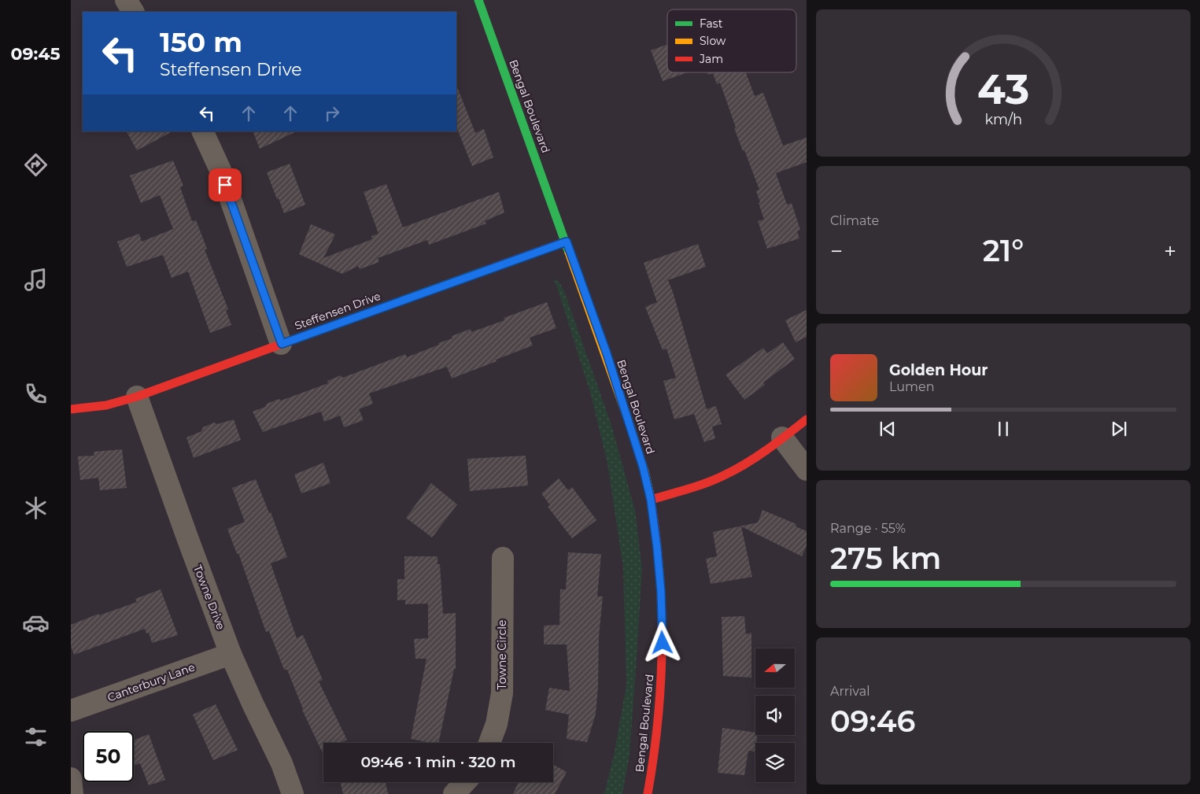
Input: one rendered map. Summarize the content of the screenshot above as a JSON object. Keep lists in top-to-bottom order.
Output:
{
  "streets": {
    "main road": ["Bengal Boulevard", "Steffensen Drive"],
    "street": ["Towne Drive", "Towne Circle", "Canterbury Lane"]
  },
  "crossings": [
    ["Bengal Boulevard", "Steffensen Drive"],
    ["Steffensen Drive", "Towne Drive"],
    ["Towne Drive", "Canterbury Lane"]
  ],
  "legend": ["Fast", "Slow", "Jam"],
  "north": "left",
  "page": {
    "tabs": "09:45",
    "turn": ["150 m", "Steffensen Drive"],
    "tile": [
      "Climate",
      ["Range · 55%", "275 km"],
      ["Arrival", "09:46"]
    ],
    "heat": ["−", "21°", "+"],
    "song": ["Golden Hour", "Lumen"],
    "limit": "50",
    "trip": "09:46 · 1 min · 320 m",
    "gauge": ["43", "km/h"]
  }
}
